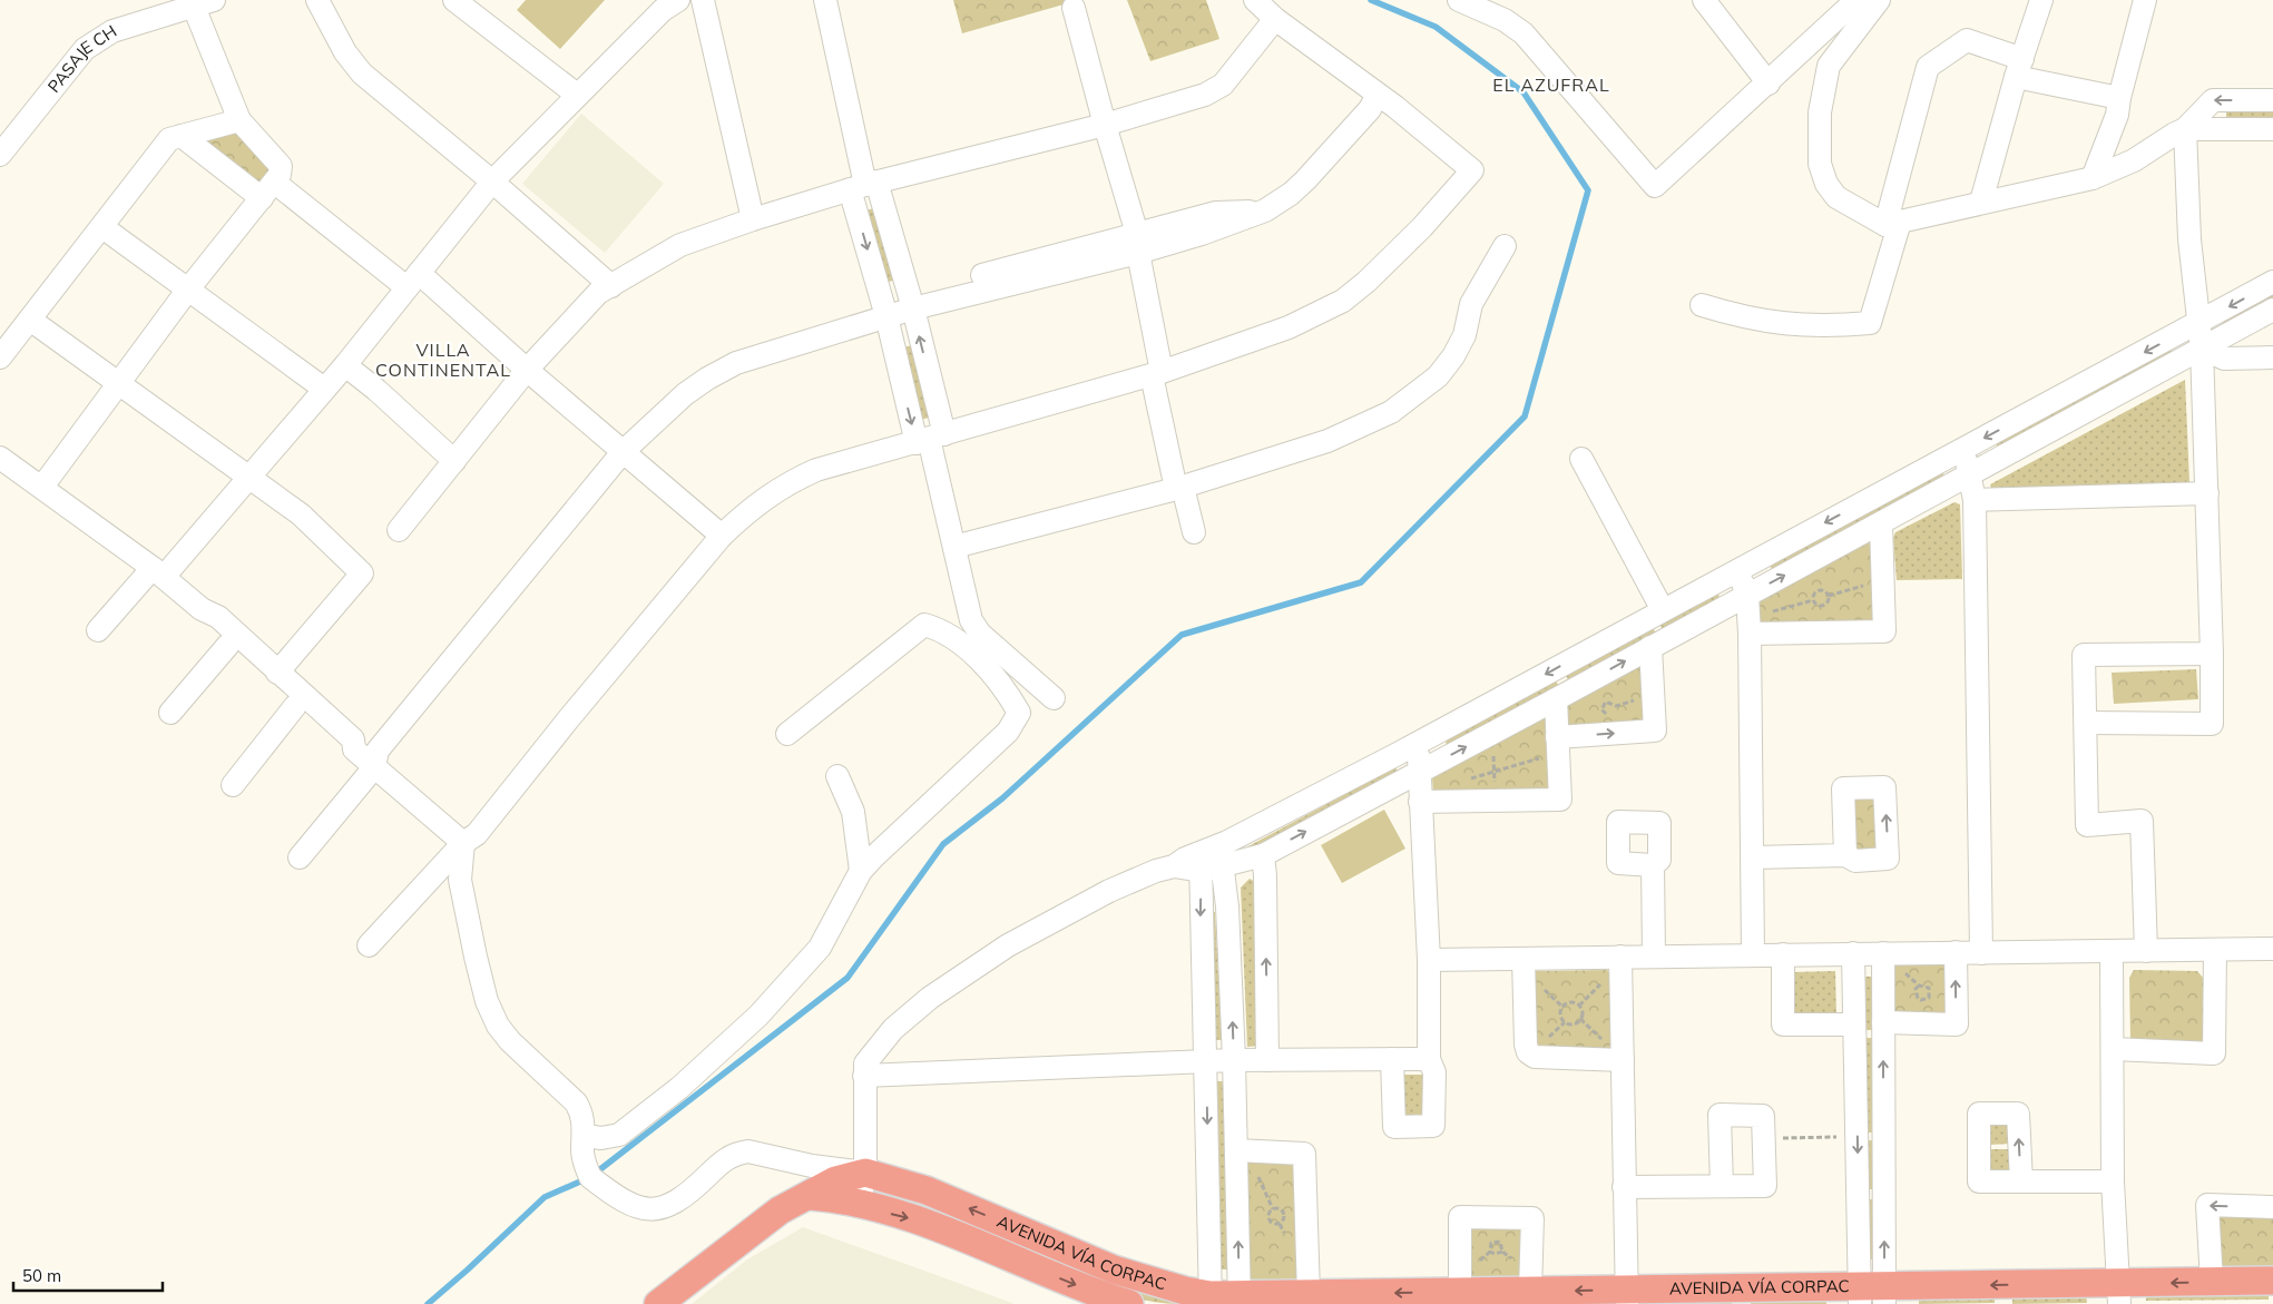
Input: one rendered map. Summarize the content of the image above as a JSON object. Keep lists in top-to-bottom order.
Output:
{
  "streets": {
    "main road": ["AVENIDA VÍA CORPAC"],
    "street": ["PASAJE CH"]
  },
  "districts": ["EL AZUFRAL", "VILLA CONTINENTAL"],
  "scale_bar": "50 m"
}
